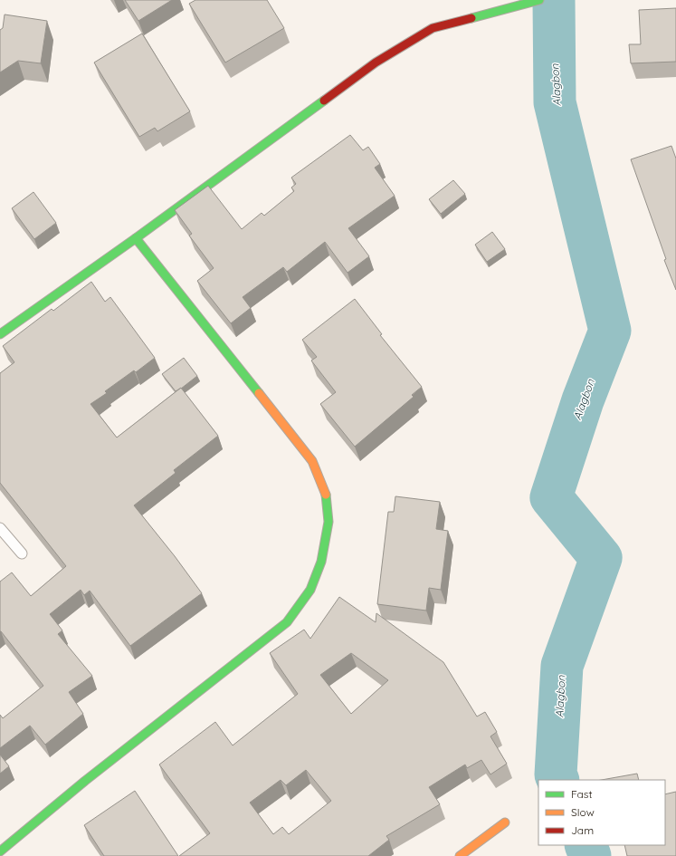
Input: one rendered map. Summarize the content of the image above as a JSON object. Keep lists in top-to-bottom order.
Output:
{
  "water": ["Alagbon"],
  "legend": ["Fast", "Slow", "Jam"]
}
